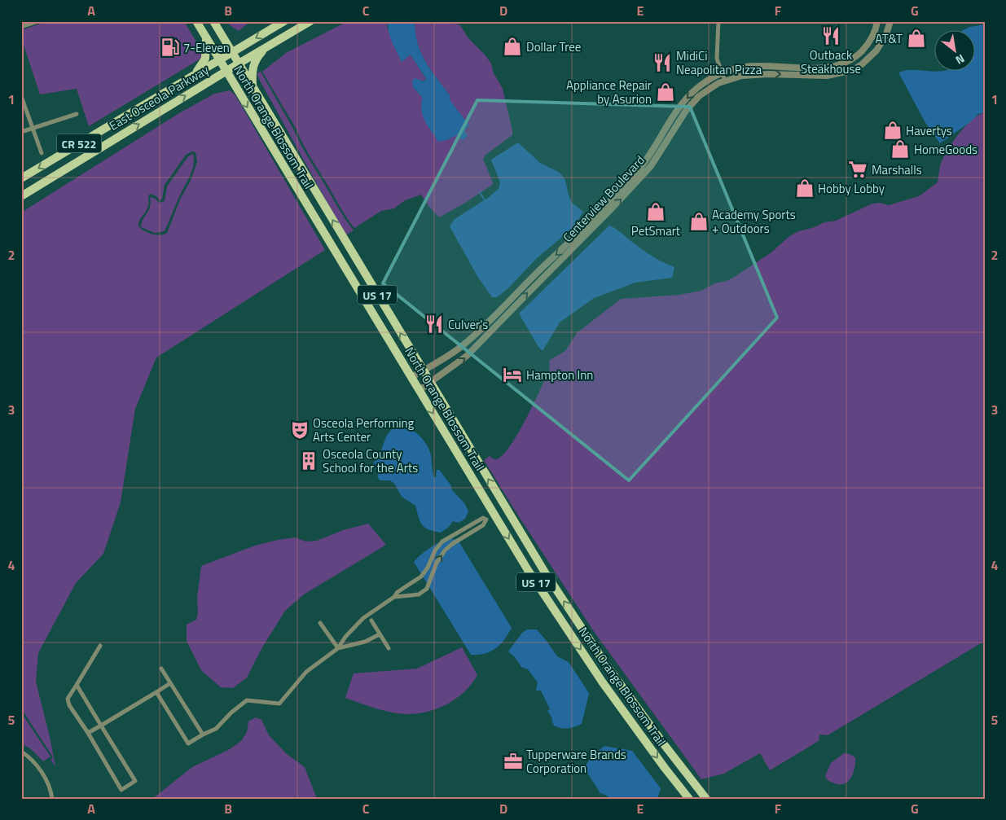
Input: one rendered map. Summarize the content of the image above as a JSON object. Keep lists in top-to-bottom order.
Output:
{
  "streets": {
    "main road": [
      "East Osceola Parkway",
      "North Orange Blossom Trail",
      "CR 522",
      "US 17"
    ],
    "street": ["Centerview Boulevard"]
  },
  "crossings": [
    ["East Osceola Parkway", "North Orange Blossom Trail"],
    ["East Osceola Parkway", "CR 522"],
    ["North Orange Blossom Trail", "CR 522"],
    ["North Orange Blossom Trail", "Centerview Boulevard"]
  ],
  "places": {
    "restaurant": ["Outback Steakhouse", "MidiCi Neapolitan Pizza", "Culver's"],
    "shop": [
      "AT&T",
      "Dollar Tree",
      "Appliance Repair by Asurion",
      "Havertys",
      "HomeGoods",
      "Hobby Lobby",
      "PetSmart",
      "Academy Sports + Outdoors"
    ],
    "fuel station": ["7-Eleven"],
    "supermarket": ["Marshalls"],
    "hotel": ["Hampton Inn"],
    "theatre": ["Osceola Performing Arts Center"],
    "building": ["Osceola County School for the Arts"],
    "office": ["Tupperware Brands Corporation"]
  },
  "north": "bottom right",
  "grid": {
    "columns": [
      "A",
      "B",
      "C",
      "D",
      "E",
      "F",
      "G"
    ],
    "rows": [
      "1",
      "2",
      "3",
      "4",
      "5"
    ]
  }
}
